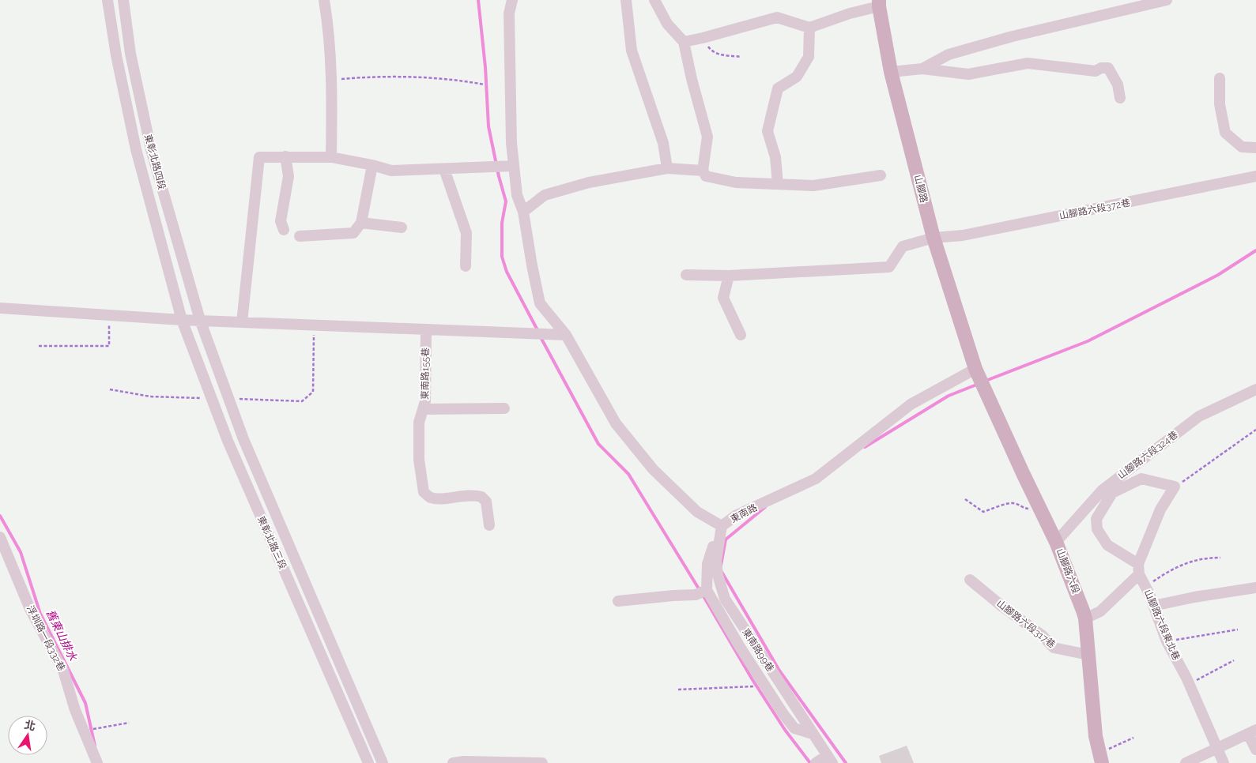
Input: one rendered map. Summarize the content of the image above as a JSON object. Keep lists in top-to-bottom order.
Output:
{
  "streets": {
    "main road": ["山腳路", "山腳路六段"],
    "street": [
      "東彰北路四段",
      "山腳路六段372巷",
      "東南路155巷",
      "山腳路六段324巷",
      "東南路",
      "東彰北路三段",
      "山腳路六段317巷",
      "山腳路六段東北巷",
      "浮圳路一段332巷",
      "東南路99巷"
    ]
  },
  "crossings": [
    ["東彰北路四段", "東彰北路三段"],
    ["山腳路", "山腳路六段372巷"],
    ["山腳路", "東南路"],
    ["山腳路", "山腳路六段"],
    ["山腳路六段324巷", "山腳路六段"],
    ["東南路", "東南路99巷"],
    ["山腳路六段", "山腳路六段317巷"]
  ],
  "water": ["舊東山排水"],
  "north": "top"
}
